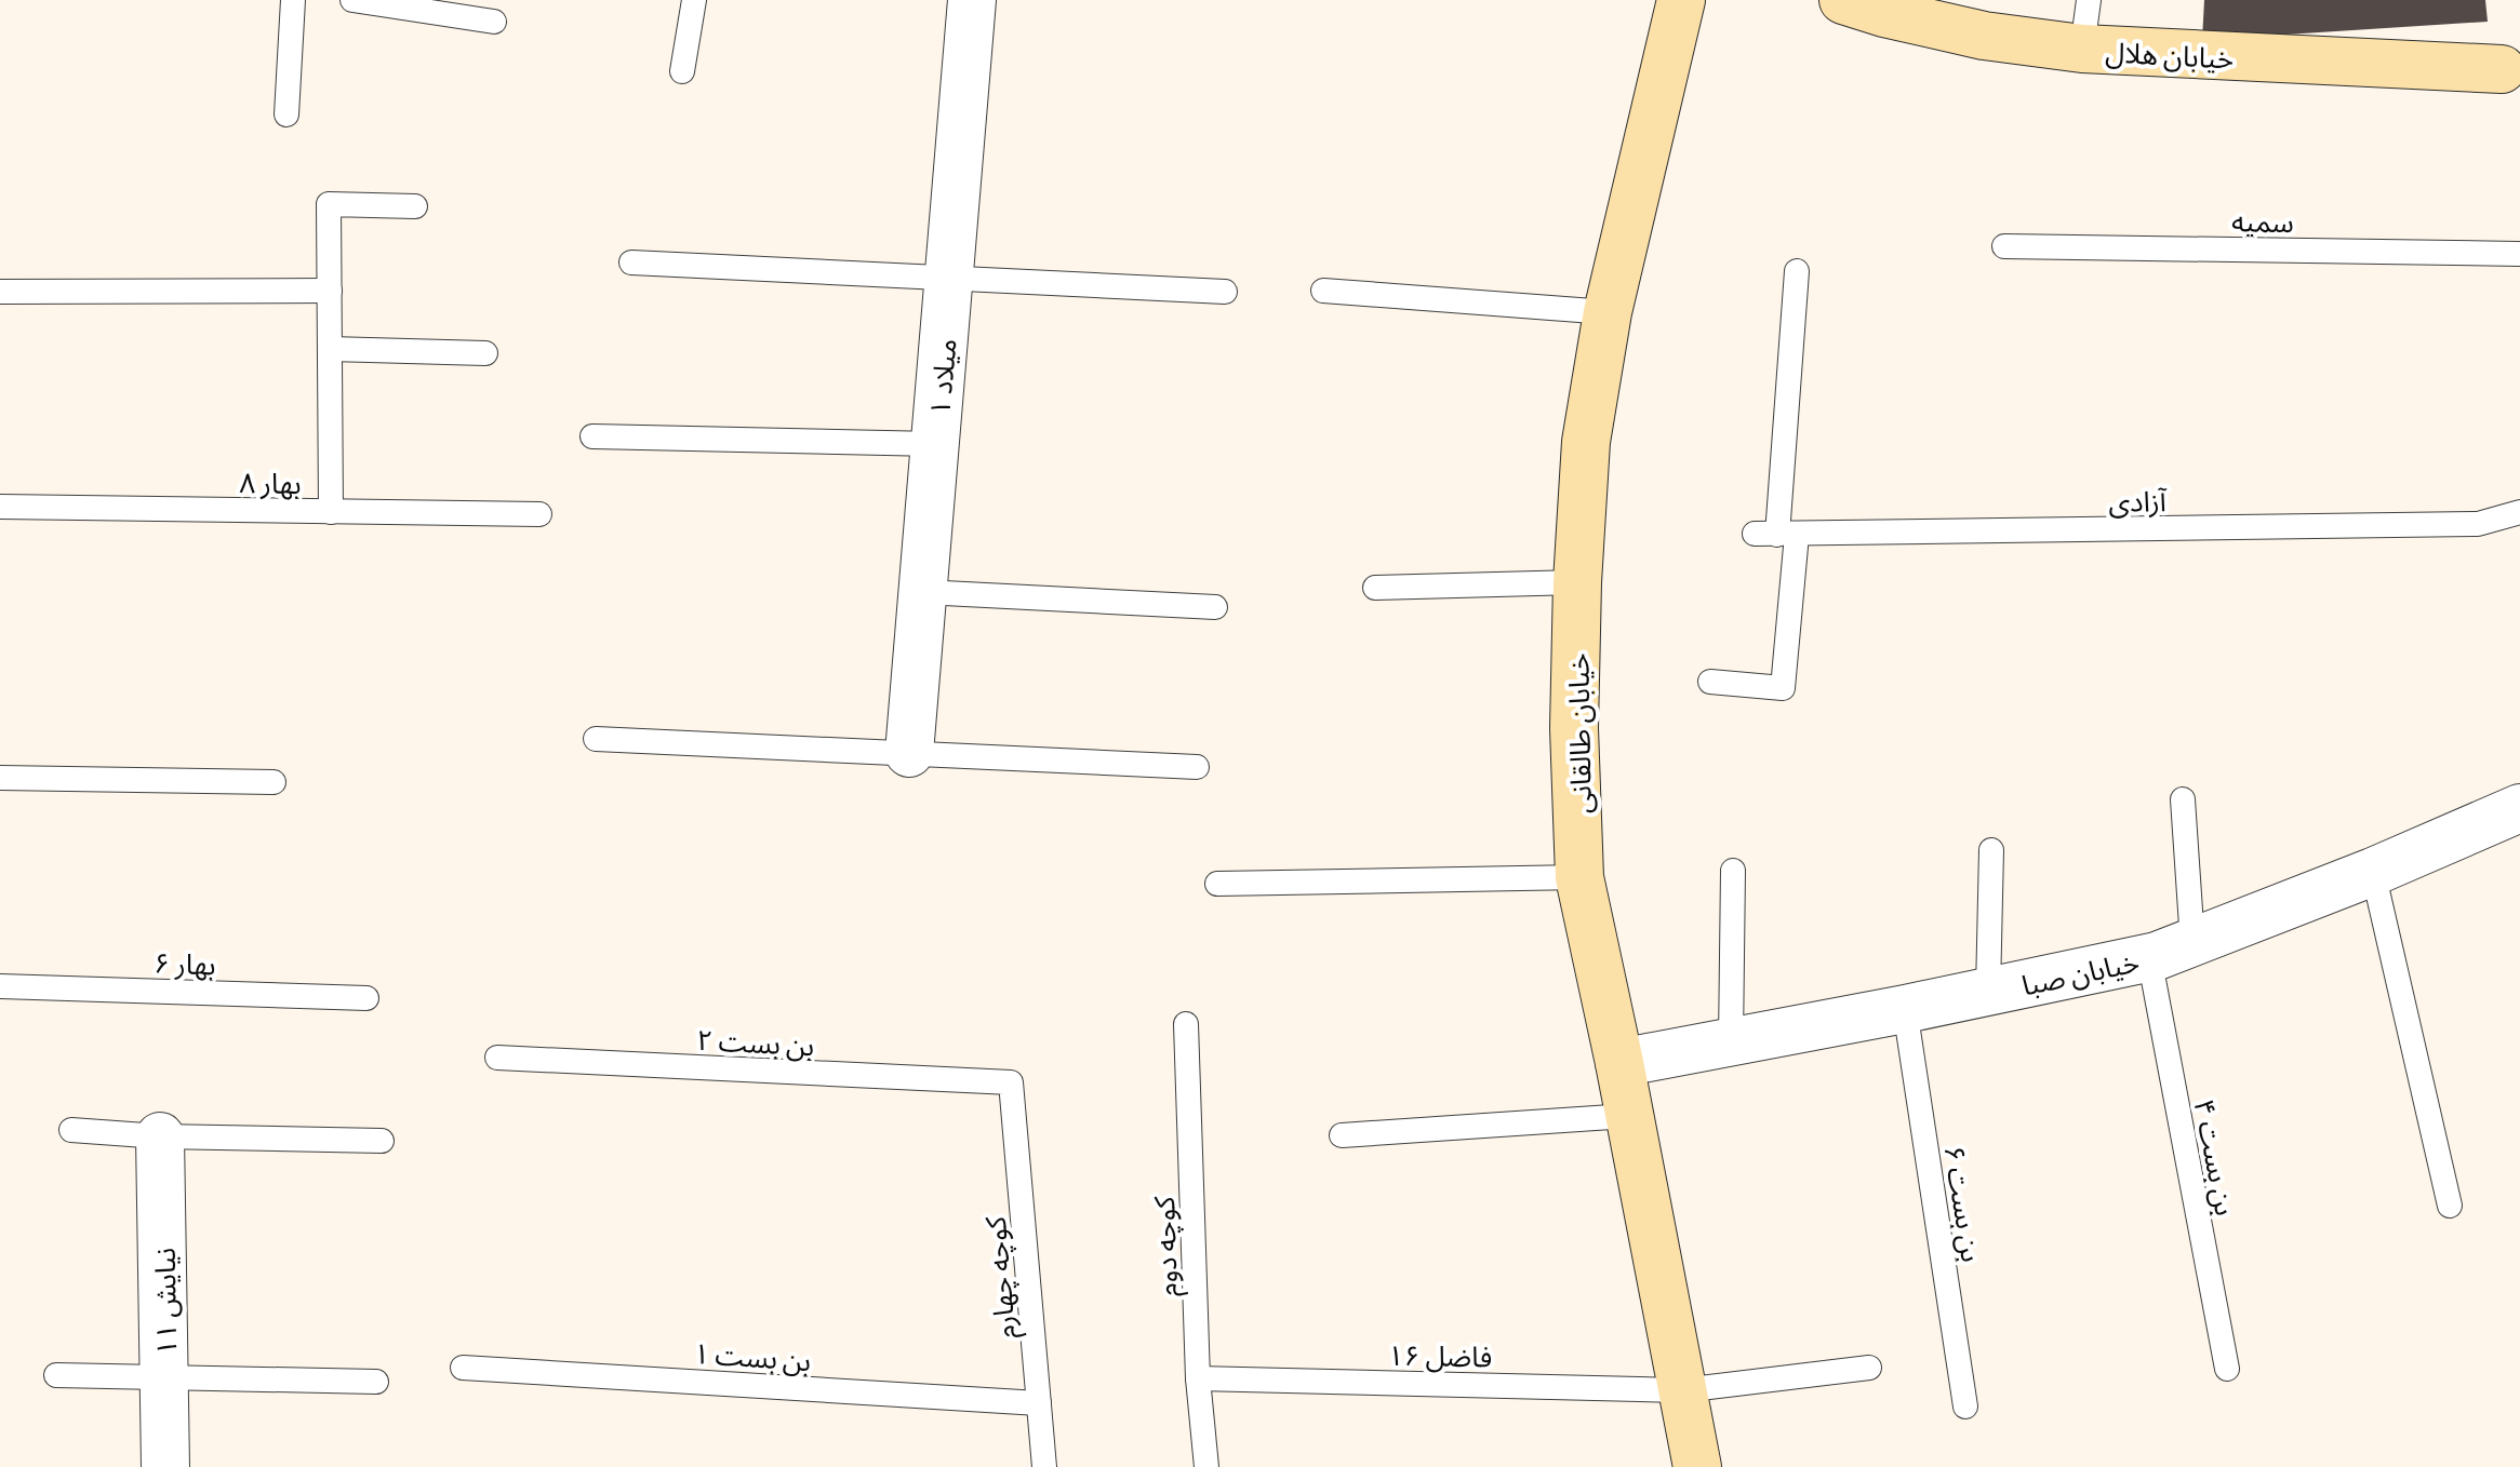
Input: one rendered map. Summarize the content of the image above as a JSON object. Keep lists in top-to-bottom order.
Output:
{
  "streets": {
    "main road": ["خیابان هلال", "خیابان طالقانی"],
    "street": ["میلاد ۱", "خیابان صبا", "نیایش ۱۱"],
    "lane": [
      "سمیه",
      "بهار ۸",
      "آزادی",
      "بهار ۶",
      "بن بست ۲",
      "بن بست ۴",
      "بن بست ۶",
      "کوچه دوم",
      "کوچه چهارم",
      "فاضل ۱۶",
      "بن بست ۱"
    ]
  },
  "crossings": [
    ["خیابان طالقانی", "خیابان صبا"],
    ["خیابان طالقانی", "فاضل ۱۶"],
    ["خیابان صبا", "بن بست ۴"],
    ["خیابان صبا", "بن بست ۶"],
    ["بن بست ۲", "کوچه چهارم"],
    ["کوچه دوم", "فاضل ۱۶"],
    ["کوچه چهارم", "بن بست ۱"]
  ]
}
